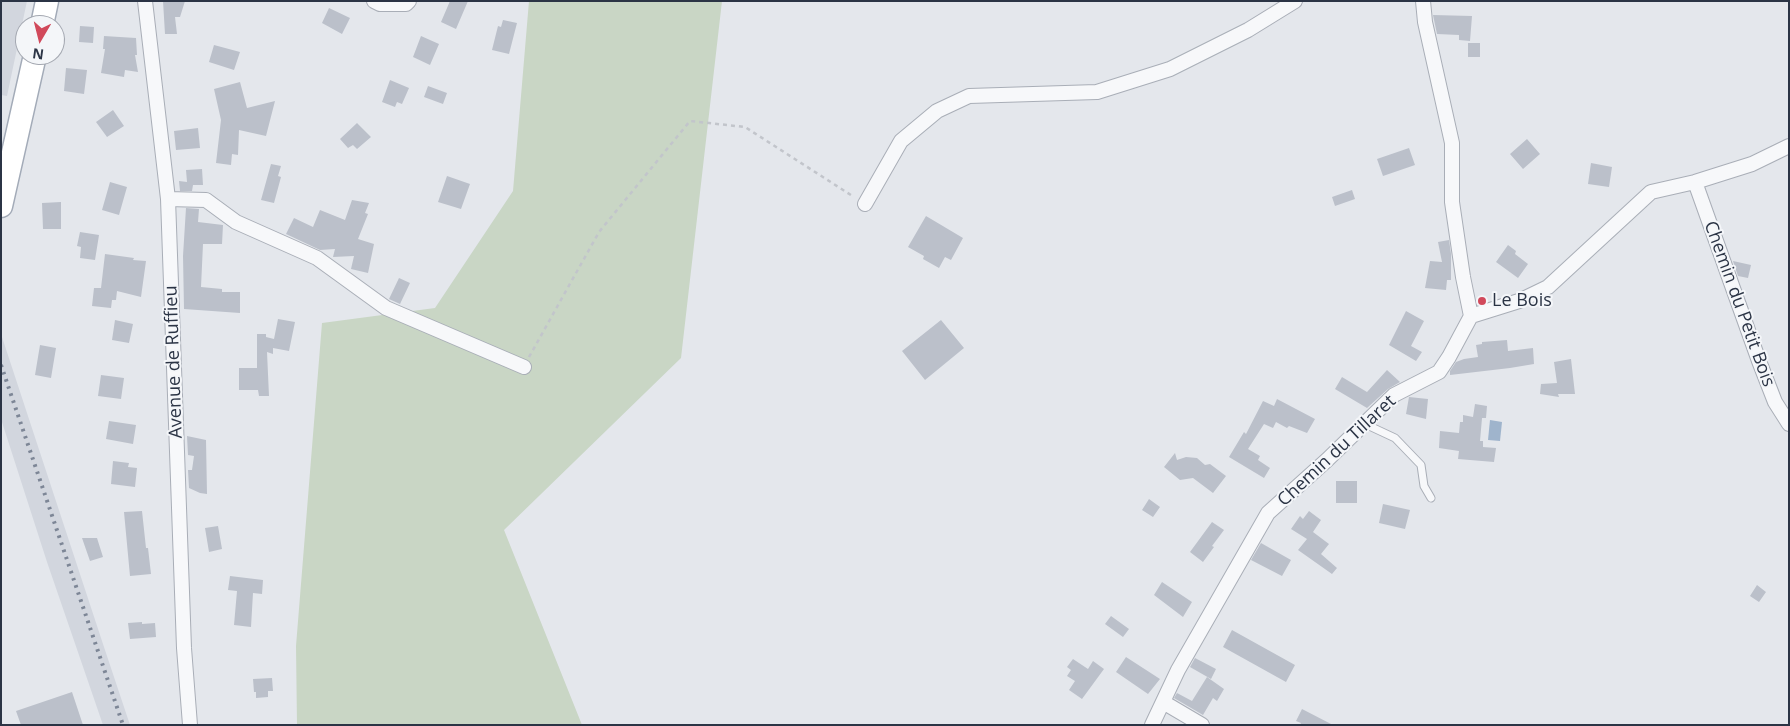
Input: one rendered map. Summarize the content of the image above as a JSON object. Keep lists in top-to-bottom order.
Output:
{
  "streets": {
    "street": ["Chemin du Petit Bois", "Avenue de Ruffieu", "Chemin du Tillaret"]
  },
  "places": ["Le Bois"],
  "north": "bottom"
}
